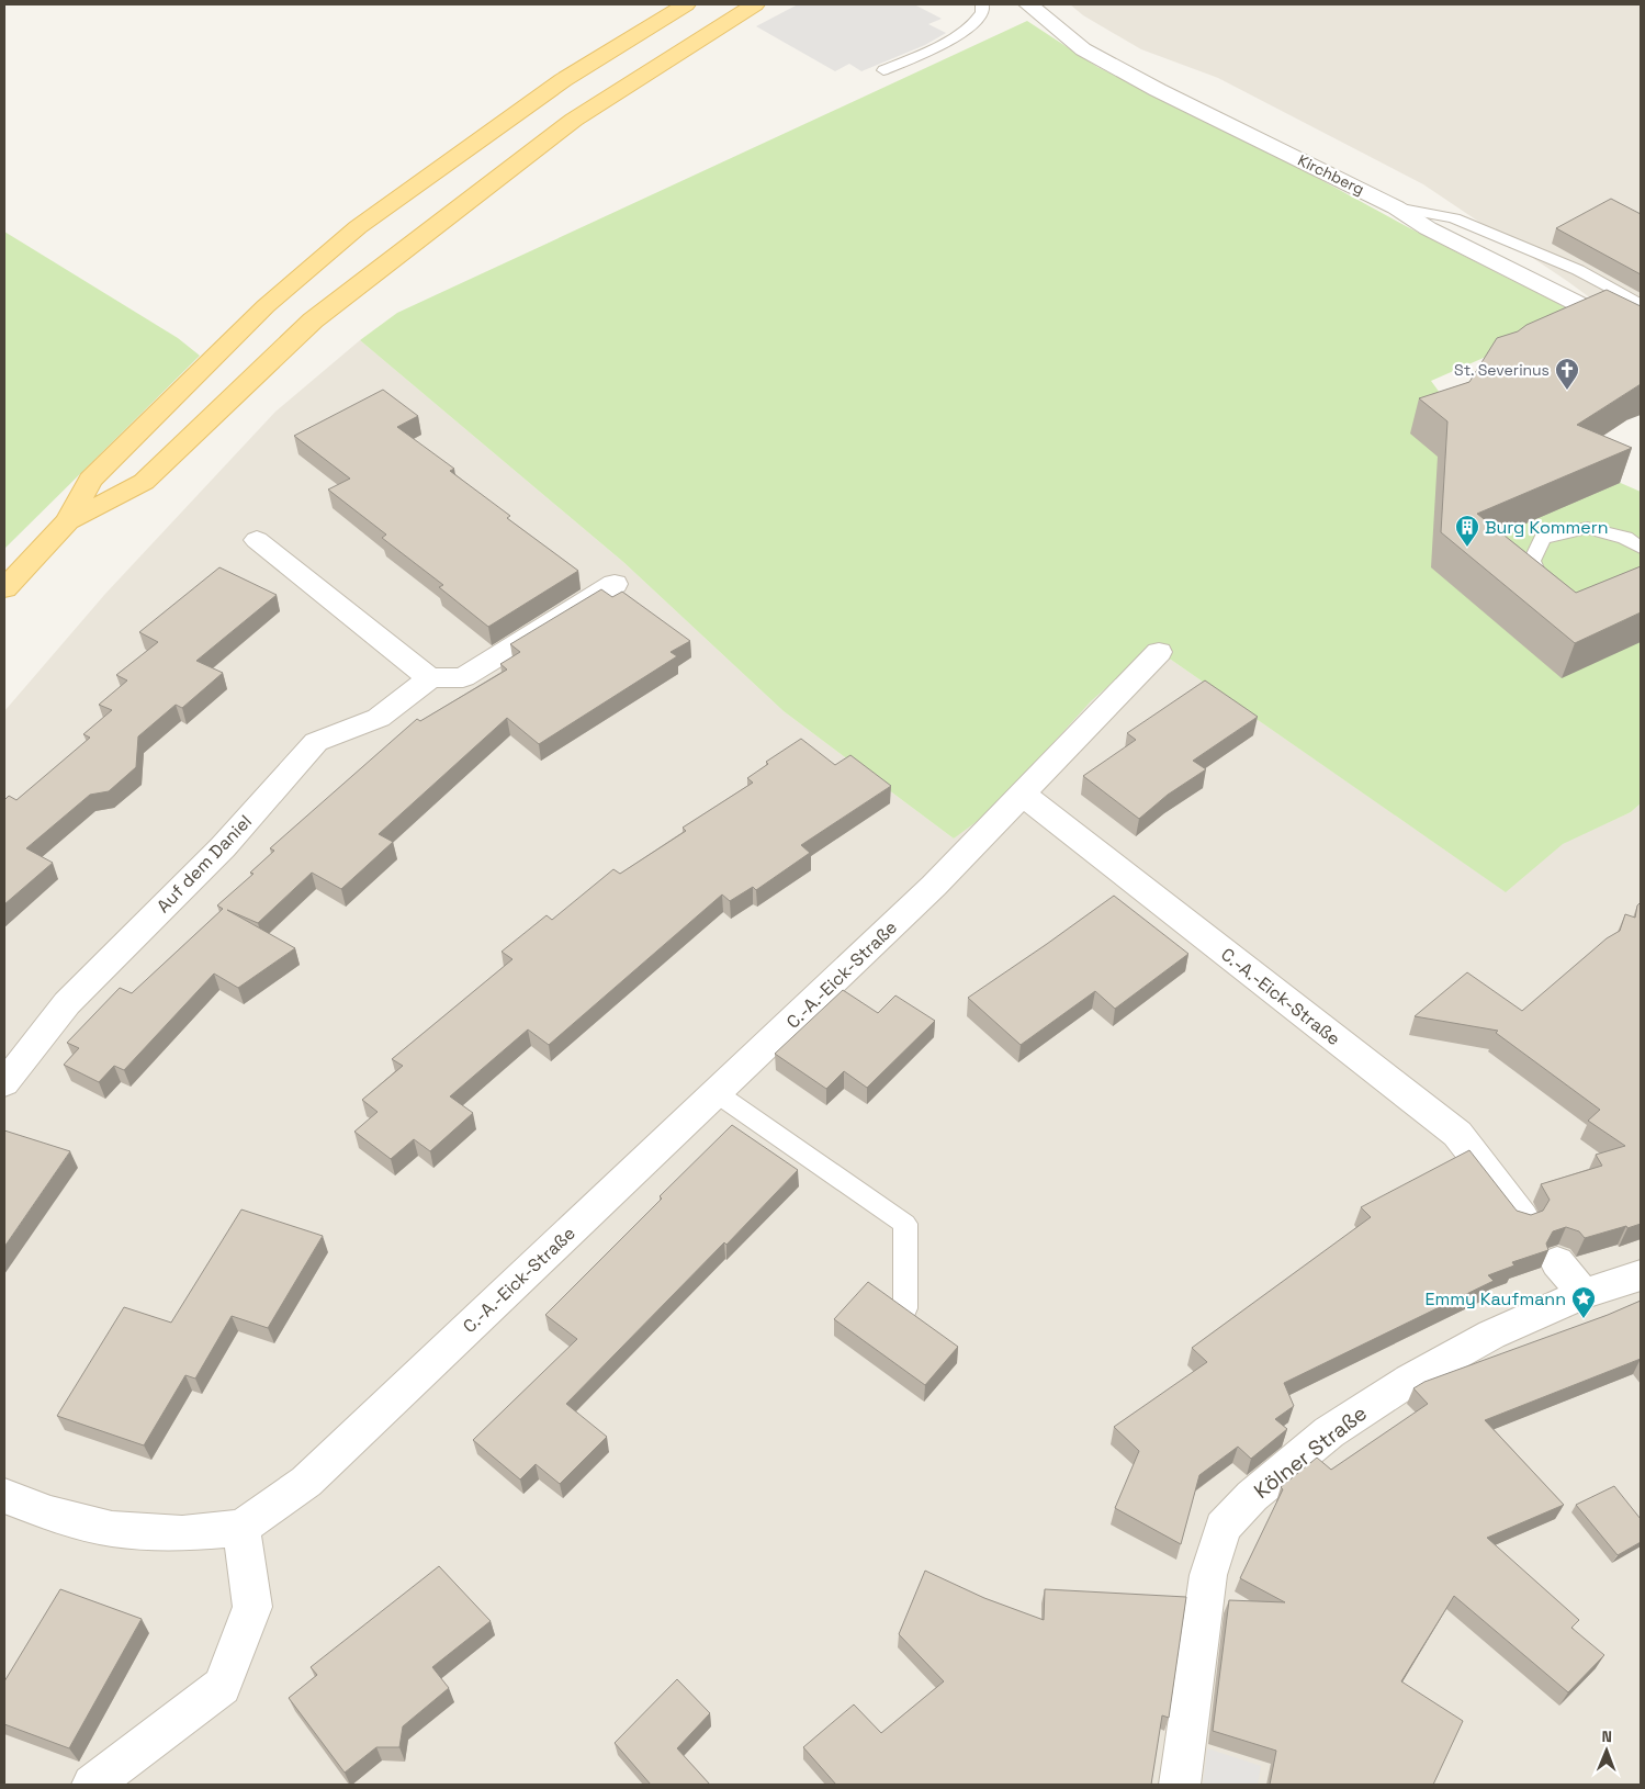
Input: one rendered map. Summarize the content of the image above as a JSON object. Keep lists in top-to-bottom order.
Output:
{
  "streets": {
    "street": [
      "Kirchberg",
      "Auf dem Daniel",
      "C.-A.-Eick-Straße",
      "Kölner Straße"
    ]
  },
  "places": {
    "church": ["St. Severinus"],
    "building": ["Burg Kommern"],
    "place": ["Emmy Kaufmann"]
  },
  "north": "top"
}
